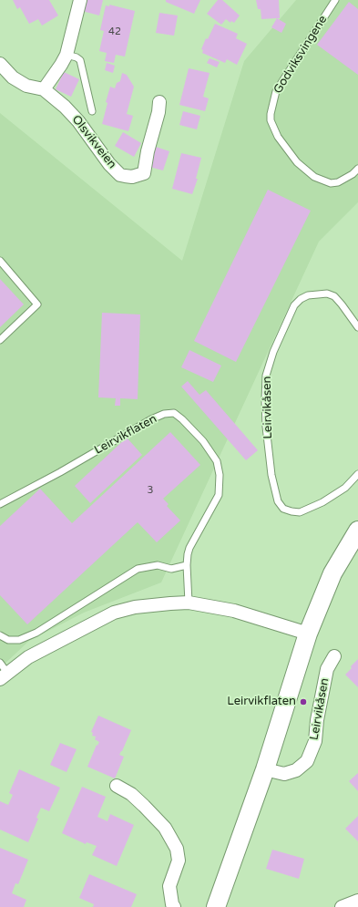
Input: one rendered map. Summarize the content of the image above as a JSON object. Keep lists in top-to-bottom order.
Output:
{
  "streets": {
    "street": ["Olsvikveien", "Leirvikåsen"],
    "lane": ["Godviksvingene", "Leirvikflaten"]
  },
  "places": ["Leirvikflaten"],
  "house_numbers": ["42", "3"]
}
